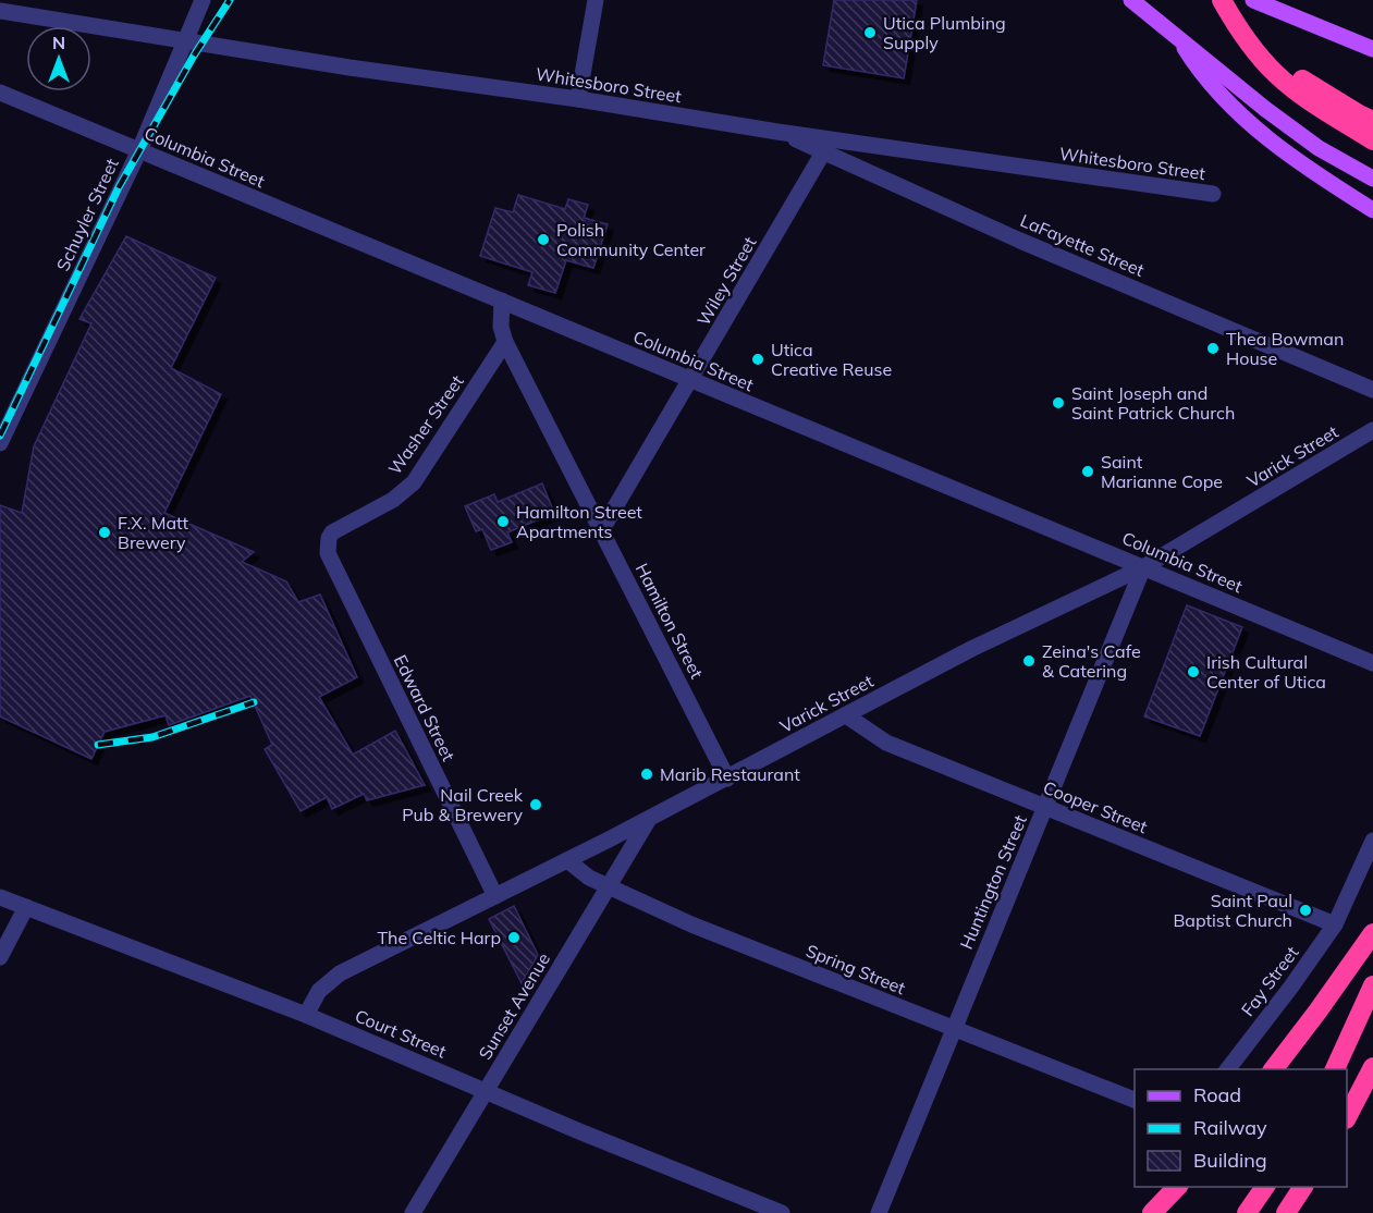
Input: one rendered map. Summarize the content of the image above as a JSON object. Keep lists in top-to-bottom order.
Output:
{
  "streets": {
    "street": [
      "Whitesboro Street",
      "Columbia Street",
      "Schuyler Street",
      "LaFayette Street",
      "Wiley Street",
      "Washer Street",
      "Varick Street",
      "Hamilton Street",
      "Edward Street",
      "Cooper Street",
      "Huntington Street",
      "Spring Street",
      "Fay Street",
      "Sunset Avenue",
      "Court Street"
    ]
  },
  "crossings": [
    ["Whitesboro Street", "Schuyler Street"],
    ["Whitesboro Street", "LaFayette Street"],
    ["Columbia Street", "Schuyler Street"],
    ["Columbia Street", "Wiley Street"],
    ["Columbia Street", "Varick Street"],
    ["Columbia Street", "Huntington Street"],
    ["LaFayette Street", "Wiley Street"],
    ["Wiley Street", "Hamilton Street"],
    ["Washer Street", "Hamilton Street"],
    ["Washer Street", "Edward Street"],
    ["Varick Street", "Hamilton Street"],
    ["Varick Street", "Edward Street"],
    ["Varick Street", "Cooper Street"],
    ["Varick Street", "Huntington Street"],
    ["Varick Street", "Spring Street"],
    ["Varick Street", "Sunset Avenue"],
    ["Varick Street", "Court Street"],
    ["Cooper Street", "Huntington Street"],
    ["Cooper Street", "Fay Street"],
    ["Huntington Street", "Spring Street"],
    ["Spring Street", "Sunset Avenue"],
    ["Sunset Avenue", "Court Street"]
  ],
  "places": [
    "Utica Plumbing Supply",
    "Polish Community Center",
    "Thea Bowman House",
    "Utica Creative Reuse",
    "Saint Joseph and Saint Patrick Church",
    "Saint Marianne Cope",
    "Hamilton Street Apartments",
    "F.X. Matt Brewery",
    "Zeina's Cafe & Catering",
    "Irish Cultural Center of Utica",
    "Marib Restaurant",
    "Nail Creek Pub & Brewery",
    "Saint Paul Baptist Church",
    "The Celtic Harp"
  ],
  "legend": ["Road", "Railway", "Building"],
  "north": "top"
}
